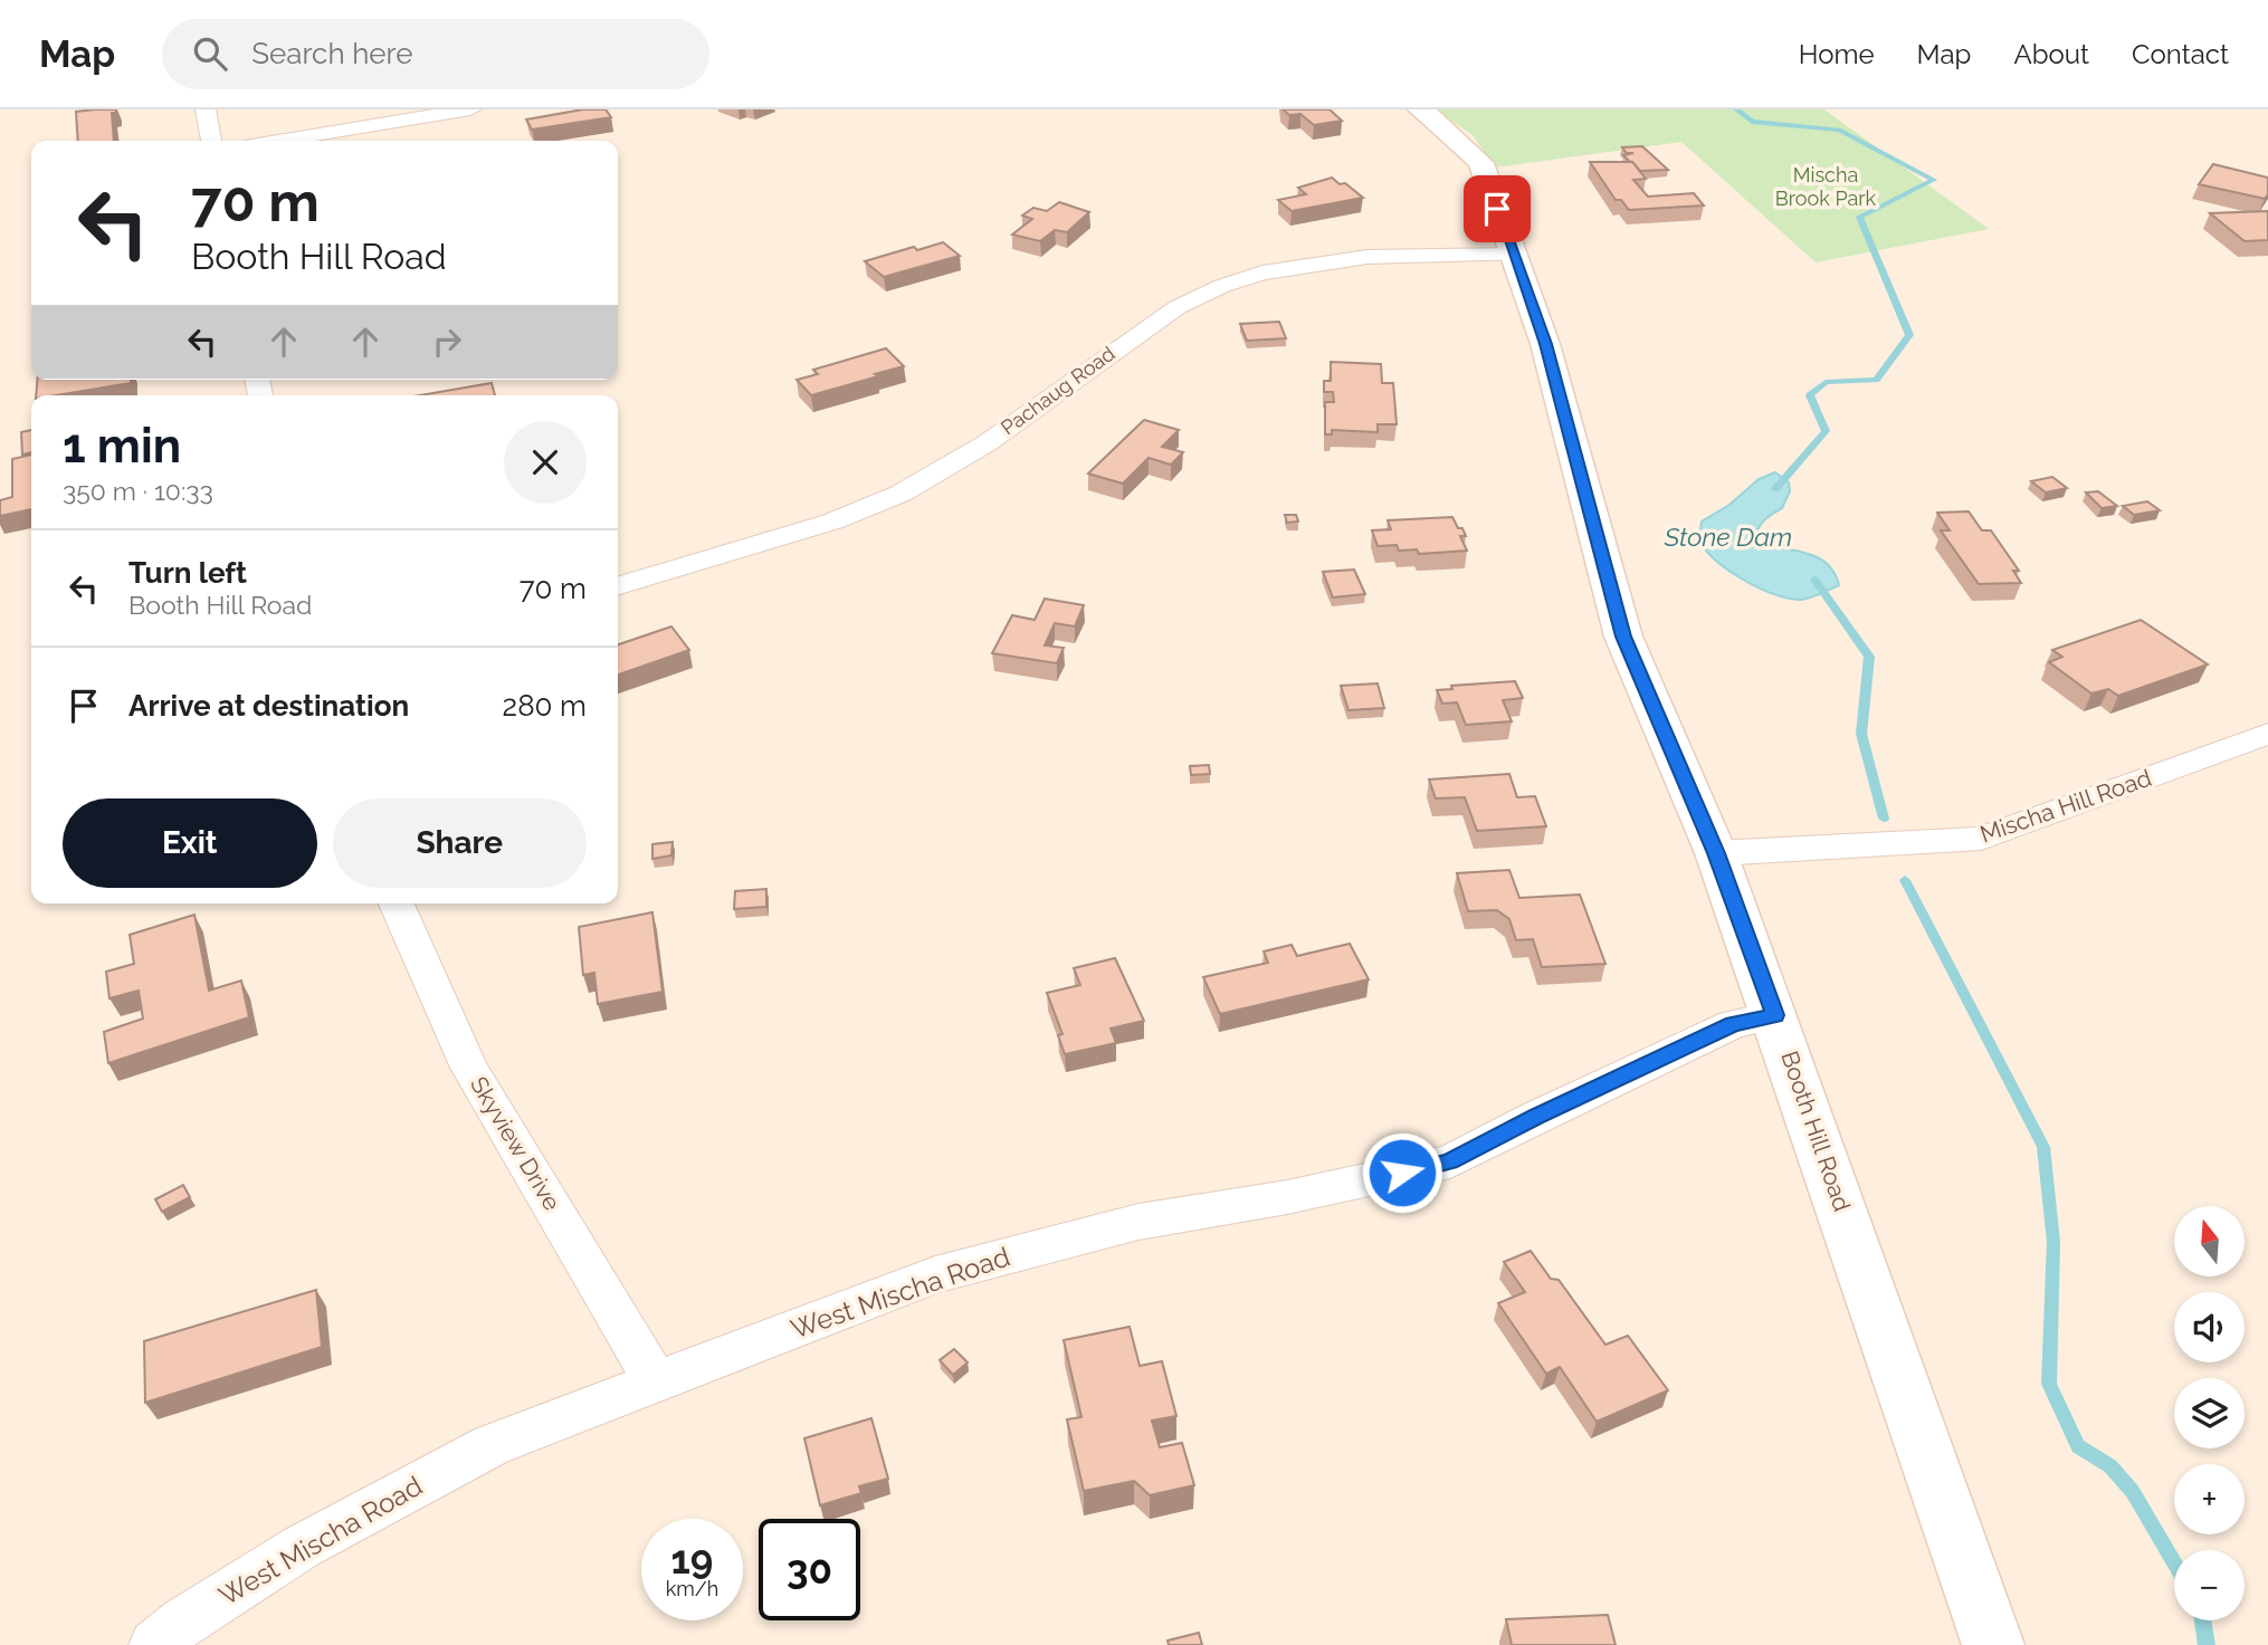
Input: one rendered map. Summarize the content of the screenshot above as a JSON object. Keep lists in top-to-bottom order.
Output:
{
  "streets": {
    "street": [
      "Pachaug Road",
      "Mischa Hill Road",
      "Booth Hill Road",
      "Skyview Drive",
      "West Mischa Road"
    ]
  },
  "crossings": [
    ["Pachaug Road", "Booth Hill Road"],
    ["Mischa Hill Road", "Booth Hill Road"],
    ["Booth Hill Road", "West Mischa Road"],
    ["Skyview Drive", "West Mischa Road"]
  ],
  "water": ["Stone Dam"],
  "parks": ["Mischa Brook Park"],
  "north": "top",
  "page": {
    "header": "Map",
    "search": "Search here",
    "nav": [
      "Home",
      "Map",
      "About",
      "Contact"
    ],
    "turn": ["70 m", "Booth Hill Road"],
    "heading": ["1 min", "350 m · 10:33"],
    "list": [
      {
        "name": "Turn left",
        "note": "Booth Hill Road",
        "value": "70 m"
      },
      {
        "name": "Arrive at destination",
        "value": "280 m"
      }
    ],
    "buttons": ["Exit", "Share"],
    "map_buttons": ["+", "−"],
    "speed": "19 km/h",
    "limit": "30"
  }
}
